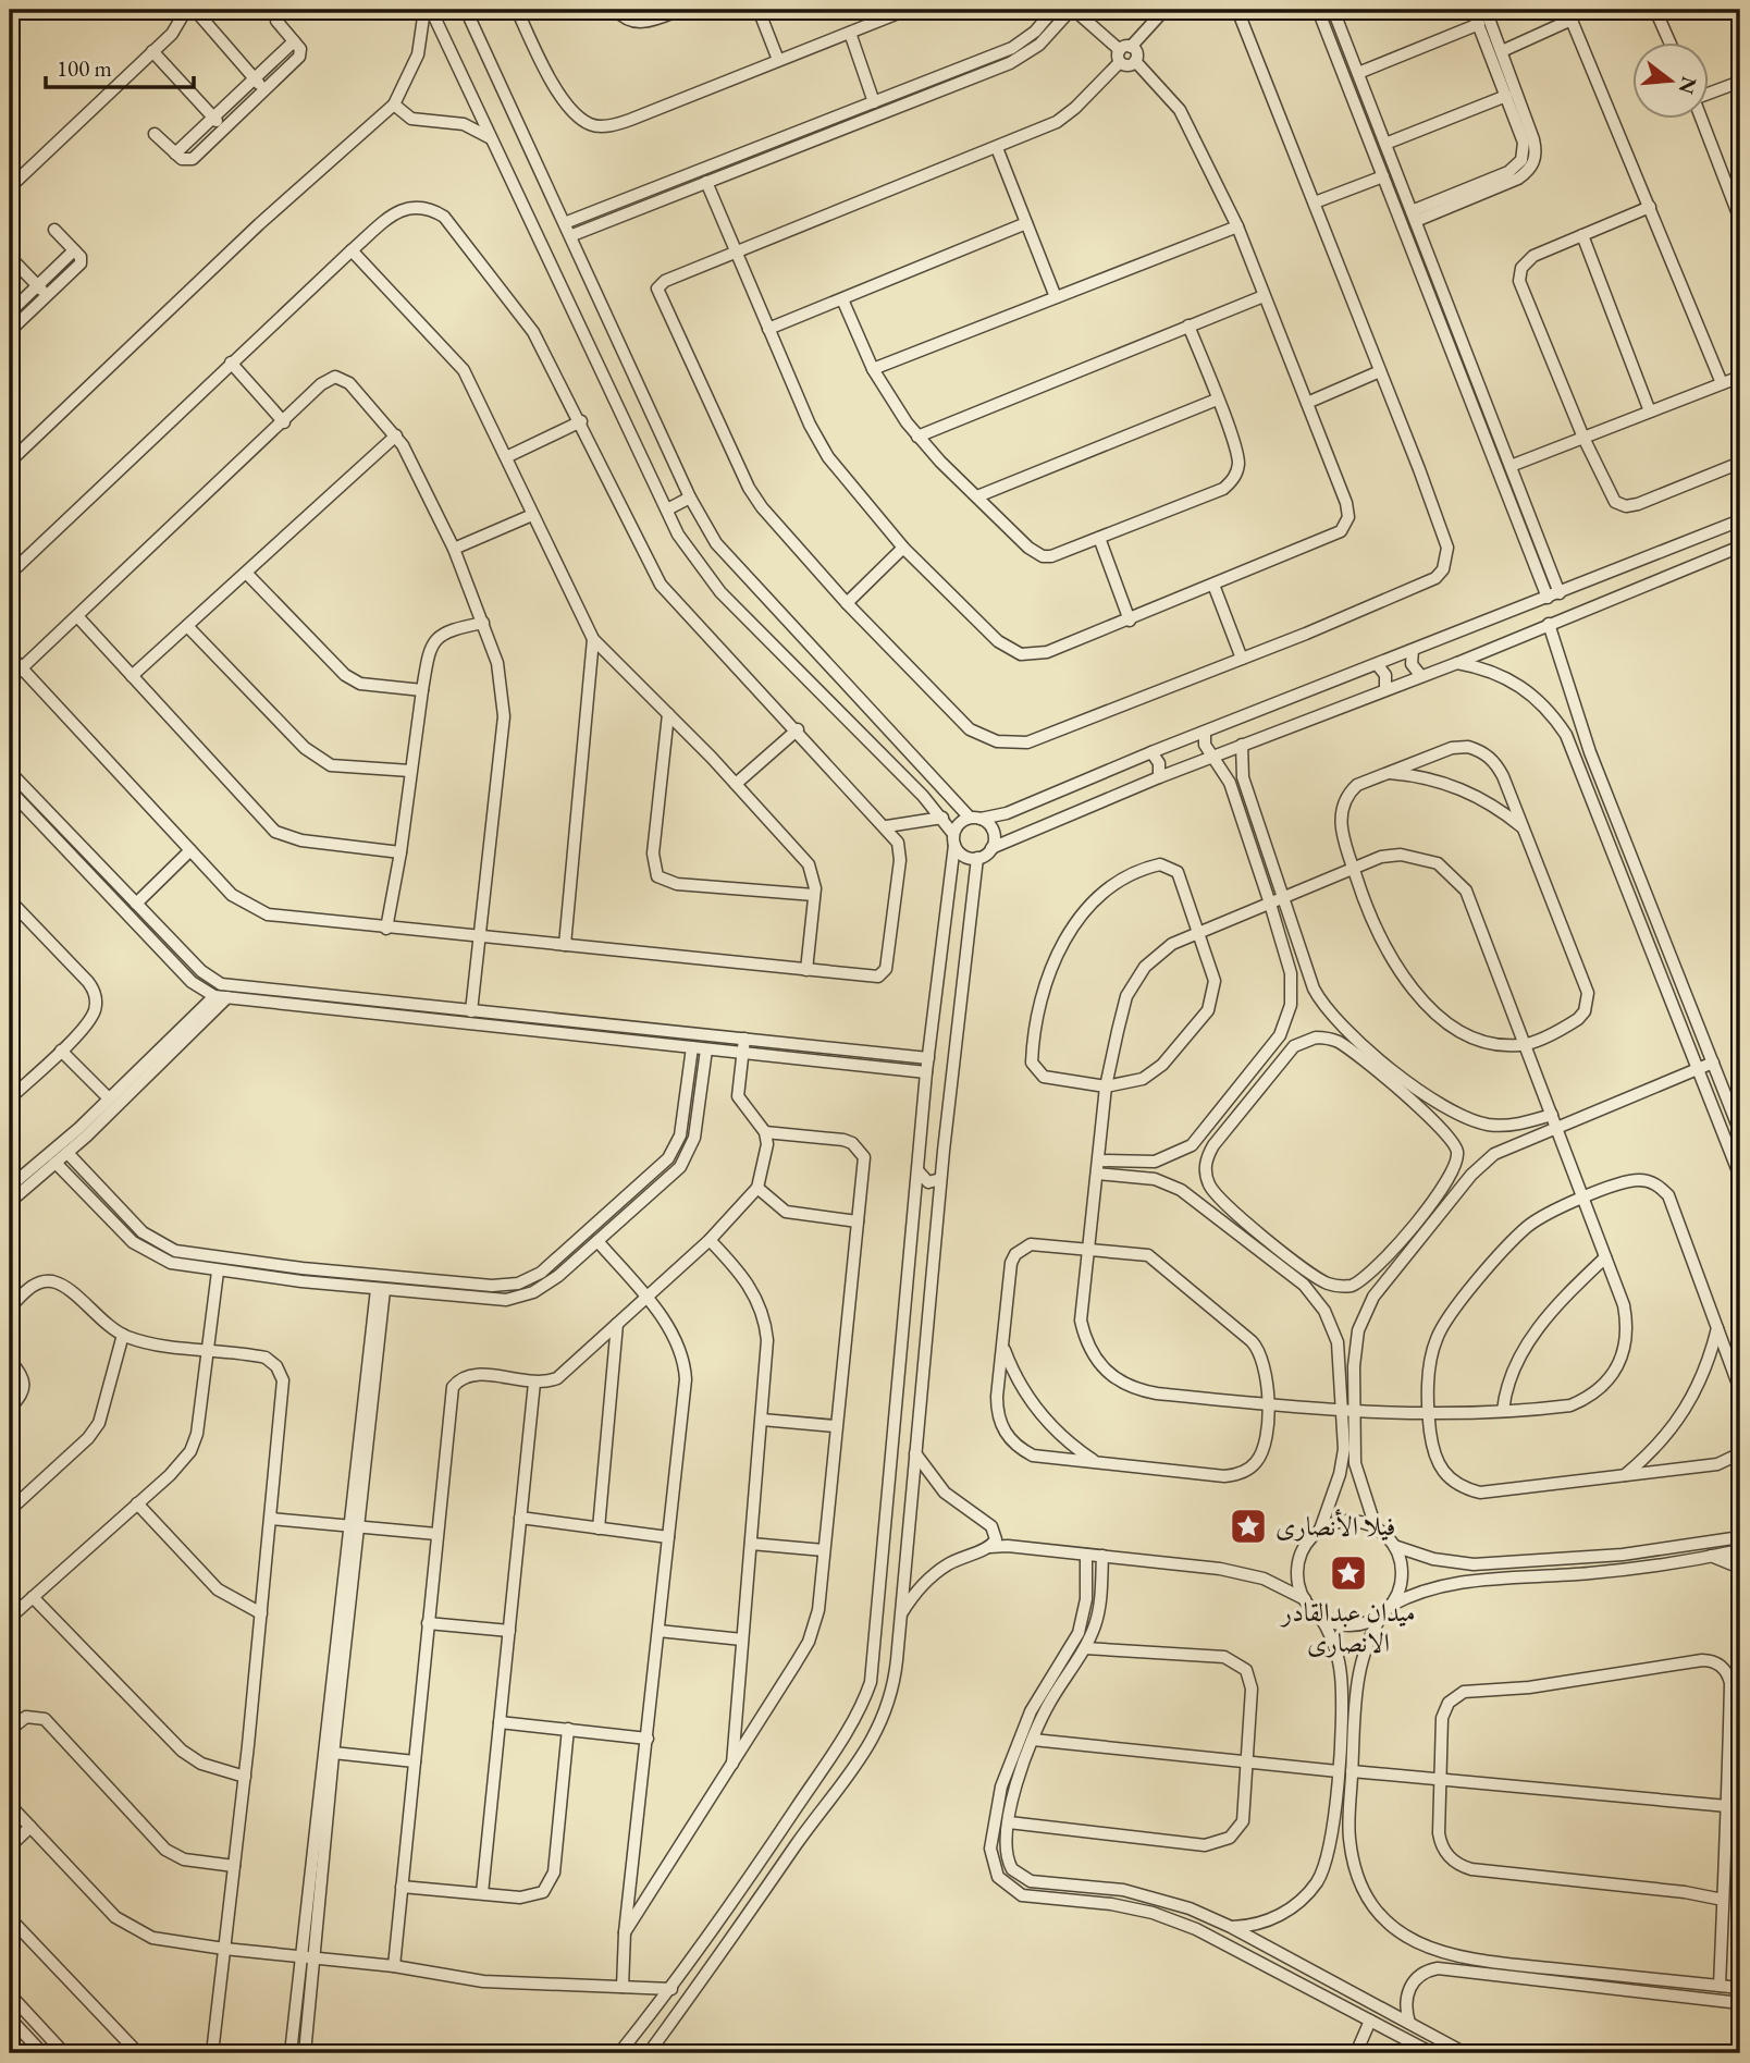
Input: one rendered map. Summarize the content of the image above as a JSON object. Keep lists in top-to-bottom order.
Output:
{
  "places": {
    "place": ["فيلا الأنصارى", "ميدان عبدالقادر الانصارى"]
  },
  "scale_bar": "100 m",
  "north": "right"
}
